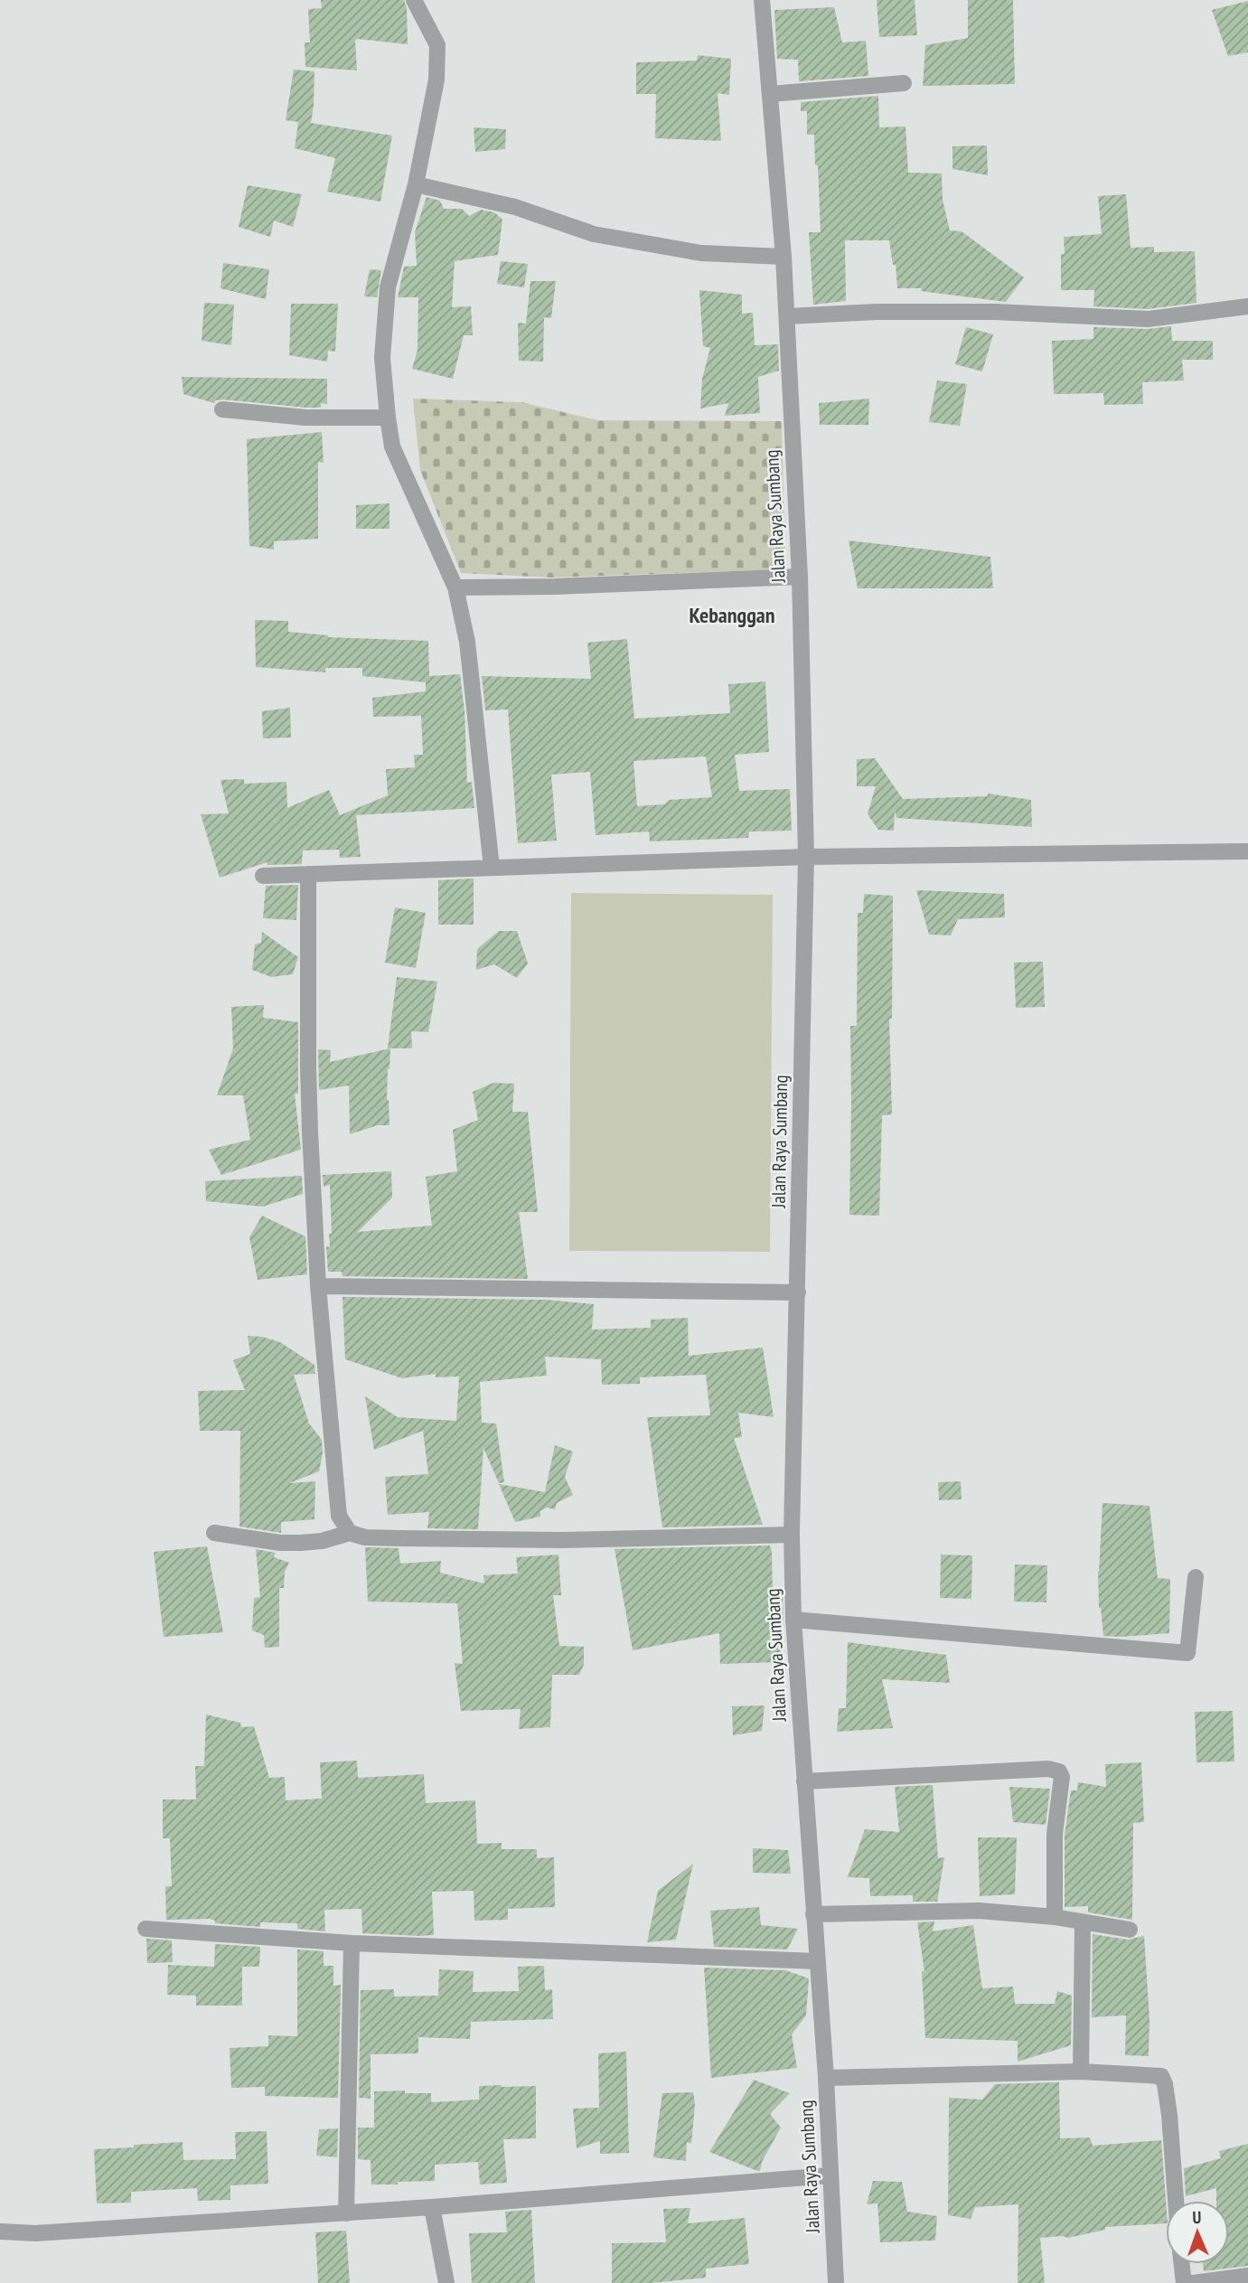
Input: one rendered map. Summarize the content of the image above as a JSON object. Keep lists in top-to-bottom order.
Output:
{
  "streets": {
    "street": ["Jalan Raya Sumbang"]
  },
  "districts": ["Kebanggan"],
  "north": "top"
}
